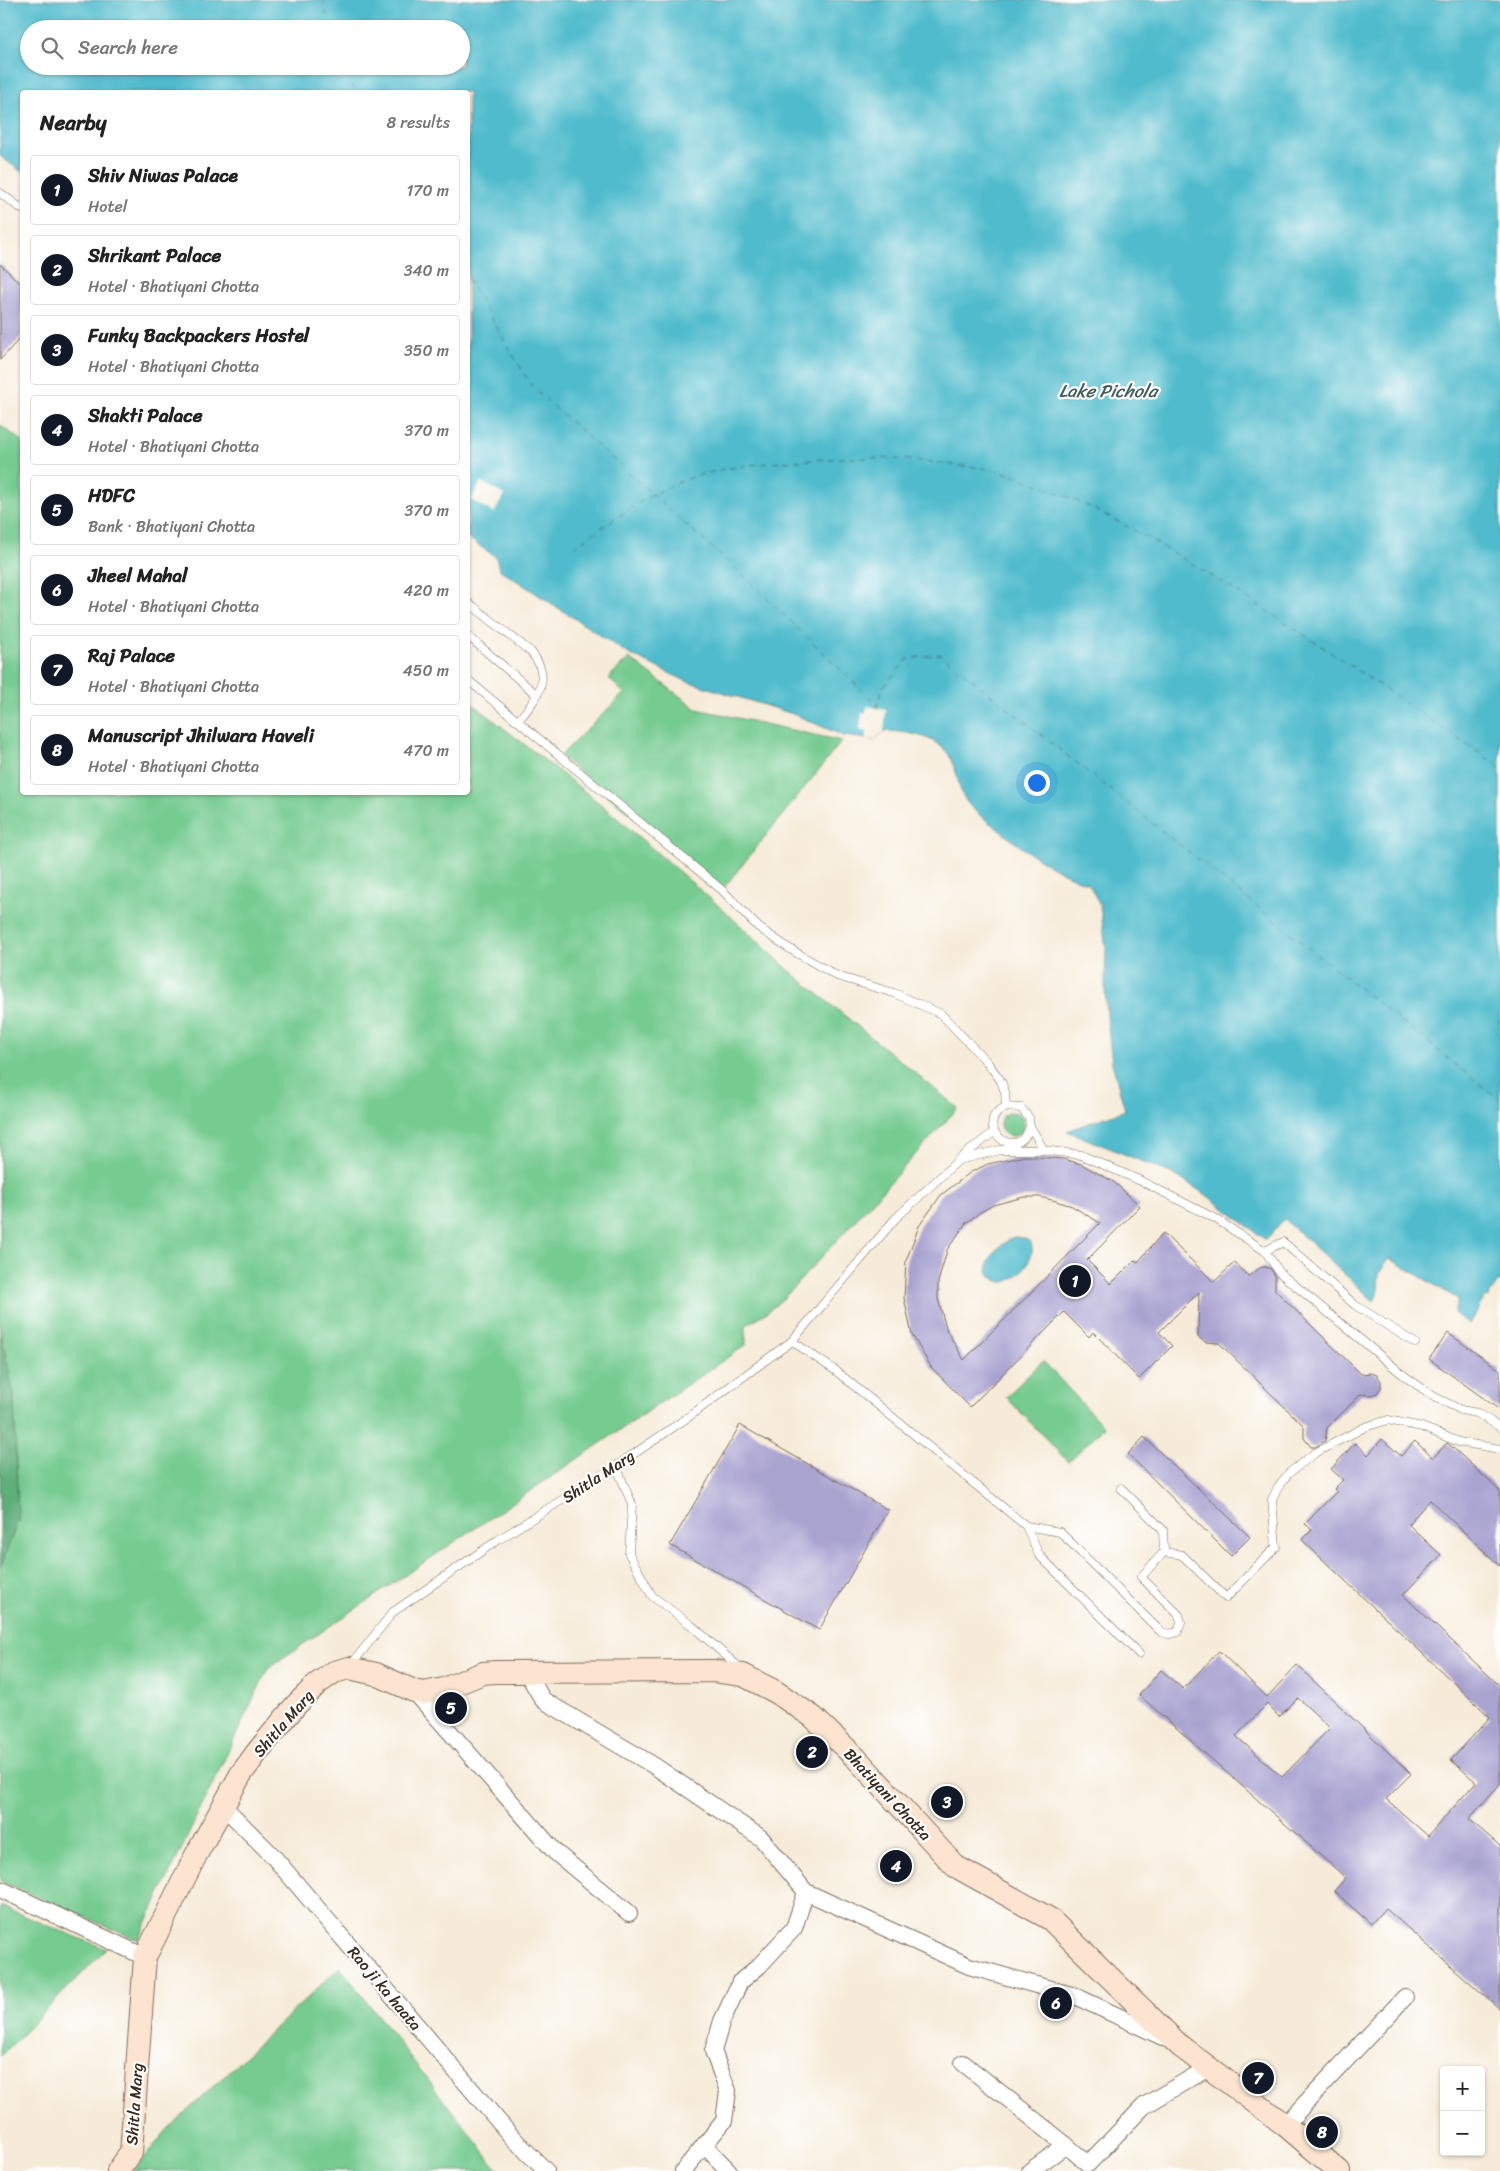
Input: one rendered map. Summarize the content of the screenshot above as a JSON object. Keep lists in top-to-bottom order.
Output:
{
  "streets": {
    "main road": ["Shitla Marg", "Bhatiyani Chotta"],
    "street": ["Rao ji ka haata"]
  },
  "crossings": [
    ["Shitla Marg", "Bhatiyani Chotta"],
    ["Shitla Marg", "Rao ji ka haata"]
  ],
  "water": ["Lake Pichola"],
  "page": {
    "search": "Search here",
    "heading": ["Nearby", "8 results"],
    "list": [
      {
        "mark": "1",
        "name": "Shiv Niwas Palace",
        "note": "Hotel",
        "value": "170 m"
      },
      {
        "mark": "2",
        "name": "Shrikant Palace",
        "note": "Hotel · Bhatiyani Chotta",
        "value": "340 m"
      },
      {
        "mark": "3",
        "name": "Funky Backpackers Hostel",
        "note": "Hotel · Bhatiyani Chotta",
        "value": "350 m"
      },
      {
        "mark": "4",
        "name": "Shakti Palace",
        "note": "Hotel · Bhatiyani Chotta",
        "value": "370 m"
      },
      {
        "mark": "5",
        "name": "HDFC",
        "note": "Bank · Bhatiyani Chotta",
        "value": "370 m"
      },
      {
        "mark": "6",
        "name": "Jheel Mahal",
        "note": "Hotel · Bhatiyani Chotta",
        "value": "420 m"
      },
      {
        "mark": "7",
        "name": "Raj Palace",
        "note": "Hotel · Bhatiyani Chotta",
        "value": "450 m"
      },
      {
        "mark": "8",
        "name": "Manuscript Jhilwara Haveli",
        "note": "Hotel · Bhatiyani Chotta",
        "value": "470 m"
      }
    ],
    "pins": [
      "1",
      "5",
      "2",
      "3",
      "4",
      "6",
      "7",
      "8"
    ],
    "map_buttons": ["+", "−"]
  }
}
